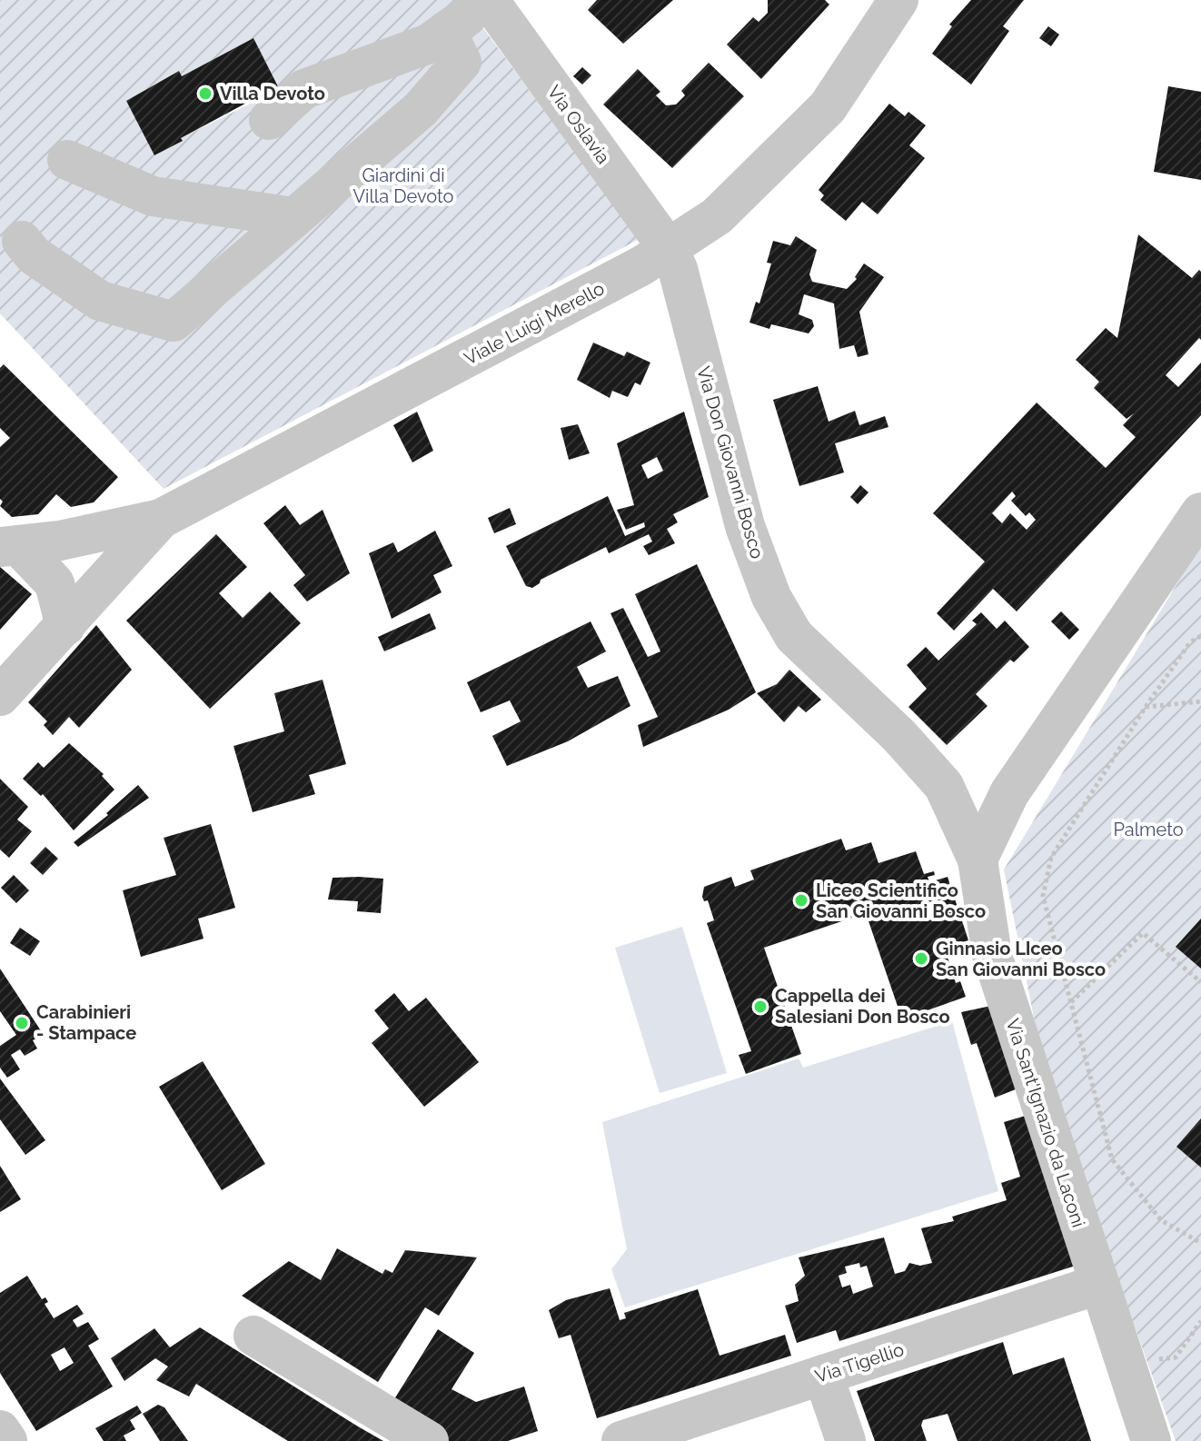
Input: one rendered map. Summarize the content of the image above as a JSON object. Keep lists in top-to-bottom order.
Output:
{
  "streets": {
    "street": [
      "Via Oslavia",
      "Viale Luigi Merello",
      "Via Don Giovanni Bosco",
      "Via Sant'Ignazio da Laconi",
      "Via Tigellio"
    ]
  },
  "crossings": [
    ["Via Oslavia", "Viale Luigi Merello"],
    ["Via Oslavia", "Via Don Giovanni Bosco"],
    ["Viale Luigi Merello", "Via Don Giovanni Bosco"],
    ["Via Don Giovanni Bosco", "Via Sant'Ignazio da Laconi"],
    ["Via Sant'Ignazio da Laconi", "Via Tigellio"]
  ],
  "parks": ["Giardini di Villa Devoto", "Palmeto"],
  "places": [
    "Villa Devoto",
    "Liceo Scientifico San Giovanni Bosco",
    "Ginnasio LIceo San Giovanni Bosco",
    "Cappella dei Salesiani Don Bosco",
    "Carabinieri - Stampace"
  ]
}
